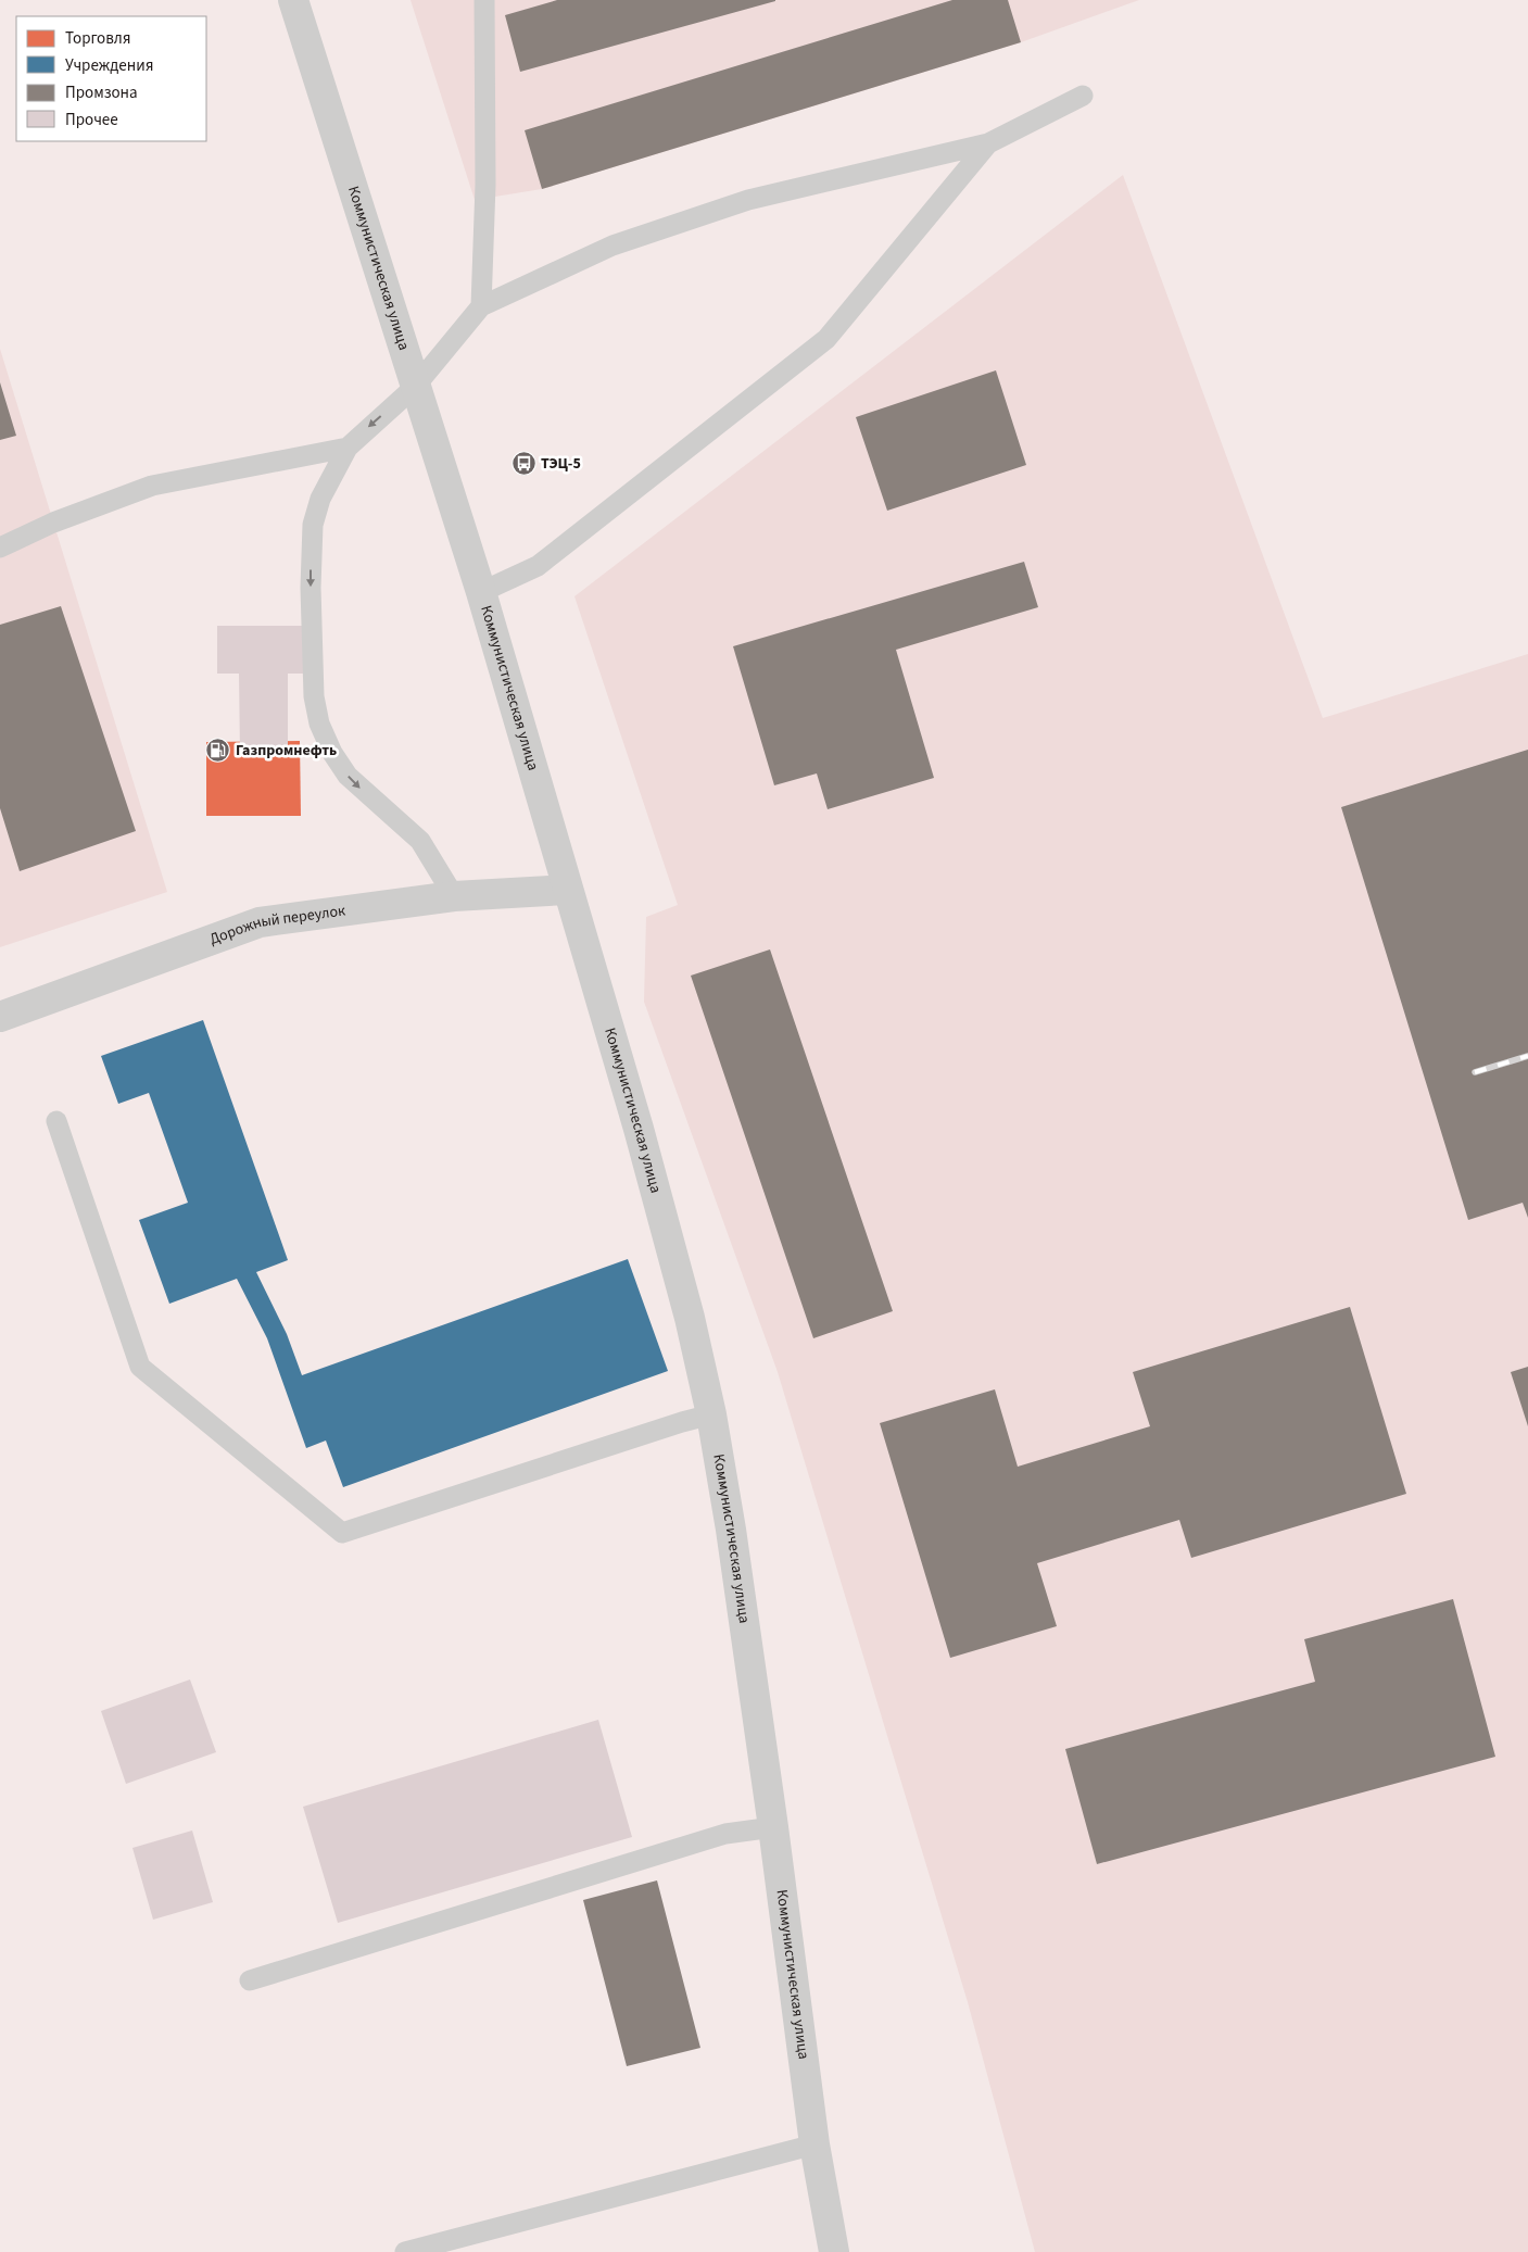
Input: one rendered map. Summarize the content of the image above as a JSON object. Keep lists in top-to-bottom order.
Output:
{
  "streets": {
    "main road": ["Коммунистическая улица", "Дорожный переулок"]
  },
  "crossings": [
    ["Коммунистическая улица", "Дорожный переулок"]
  ],
  "places": {
    "bus stop": ["ТЭЦ-5"],
    "fuel station": ["Газпромнефть"]
  },
  "legend": [
    "Торговля",
    "Учреждения",
    "Промзона",
    "Прочее"
  ]
}
